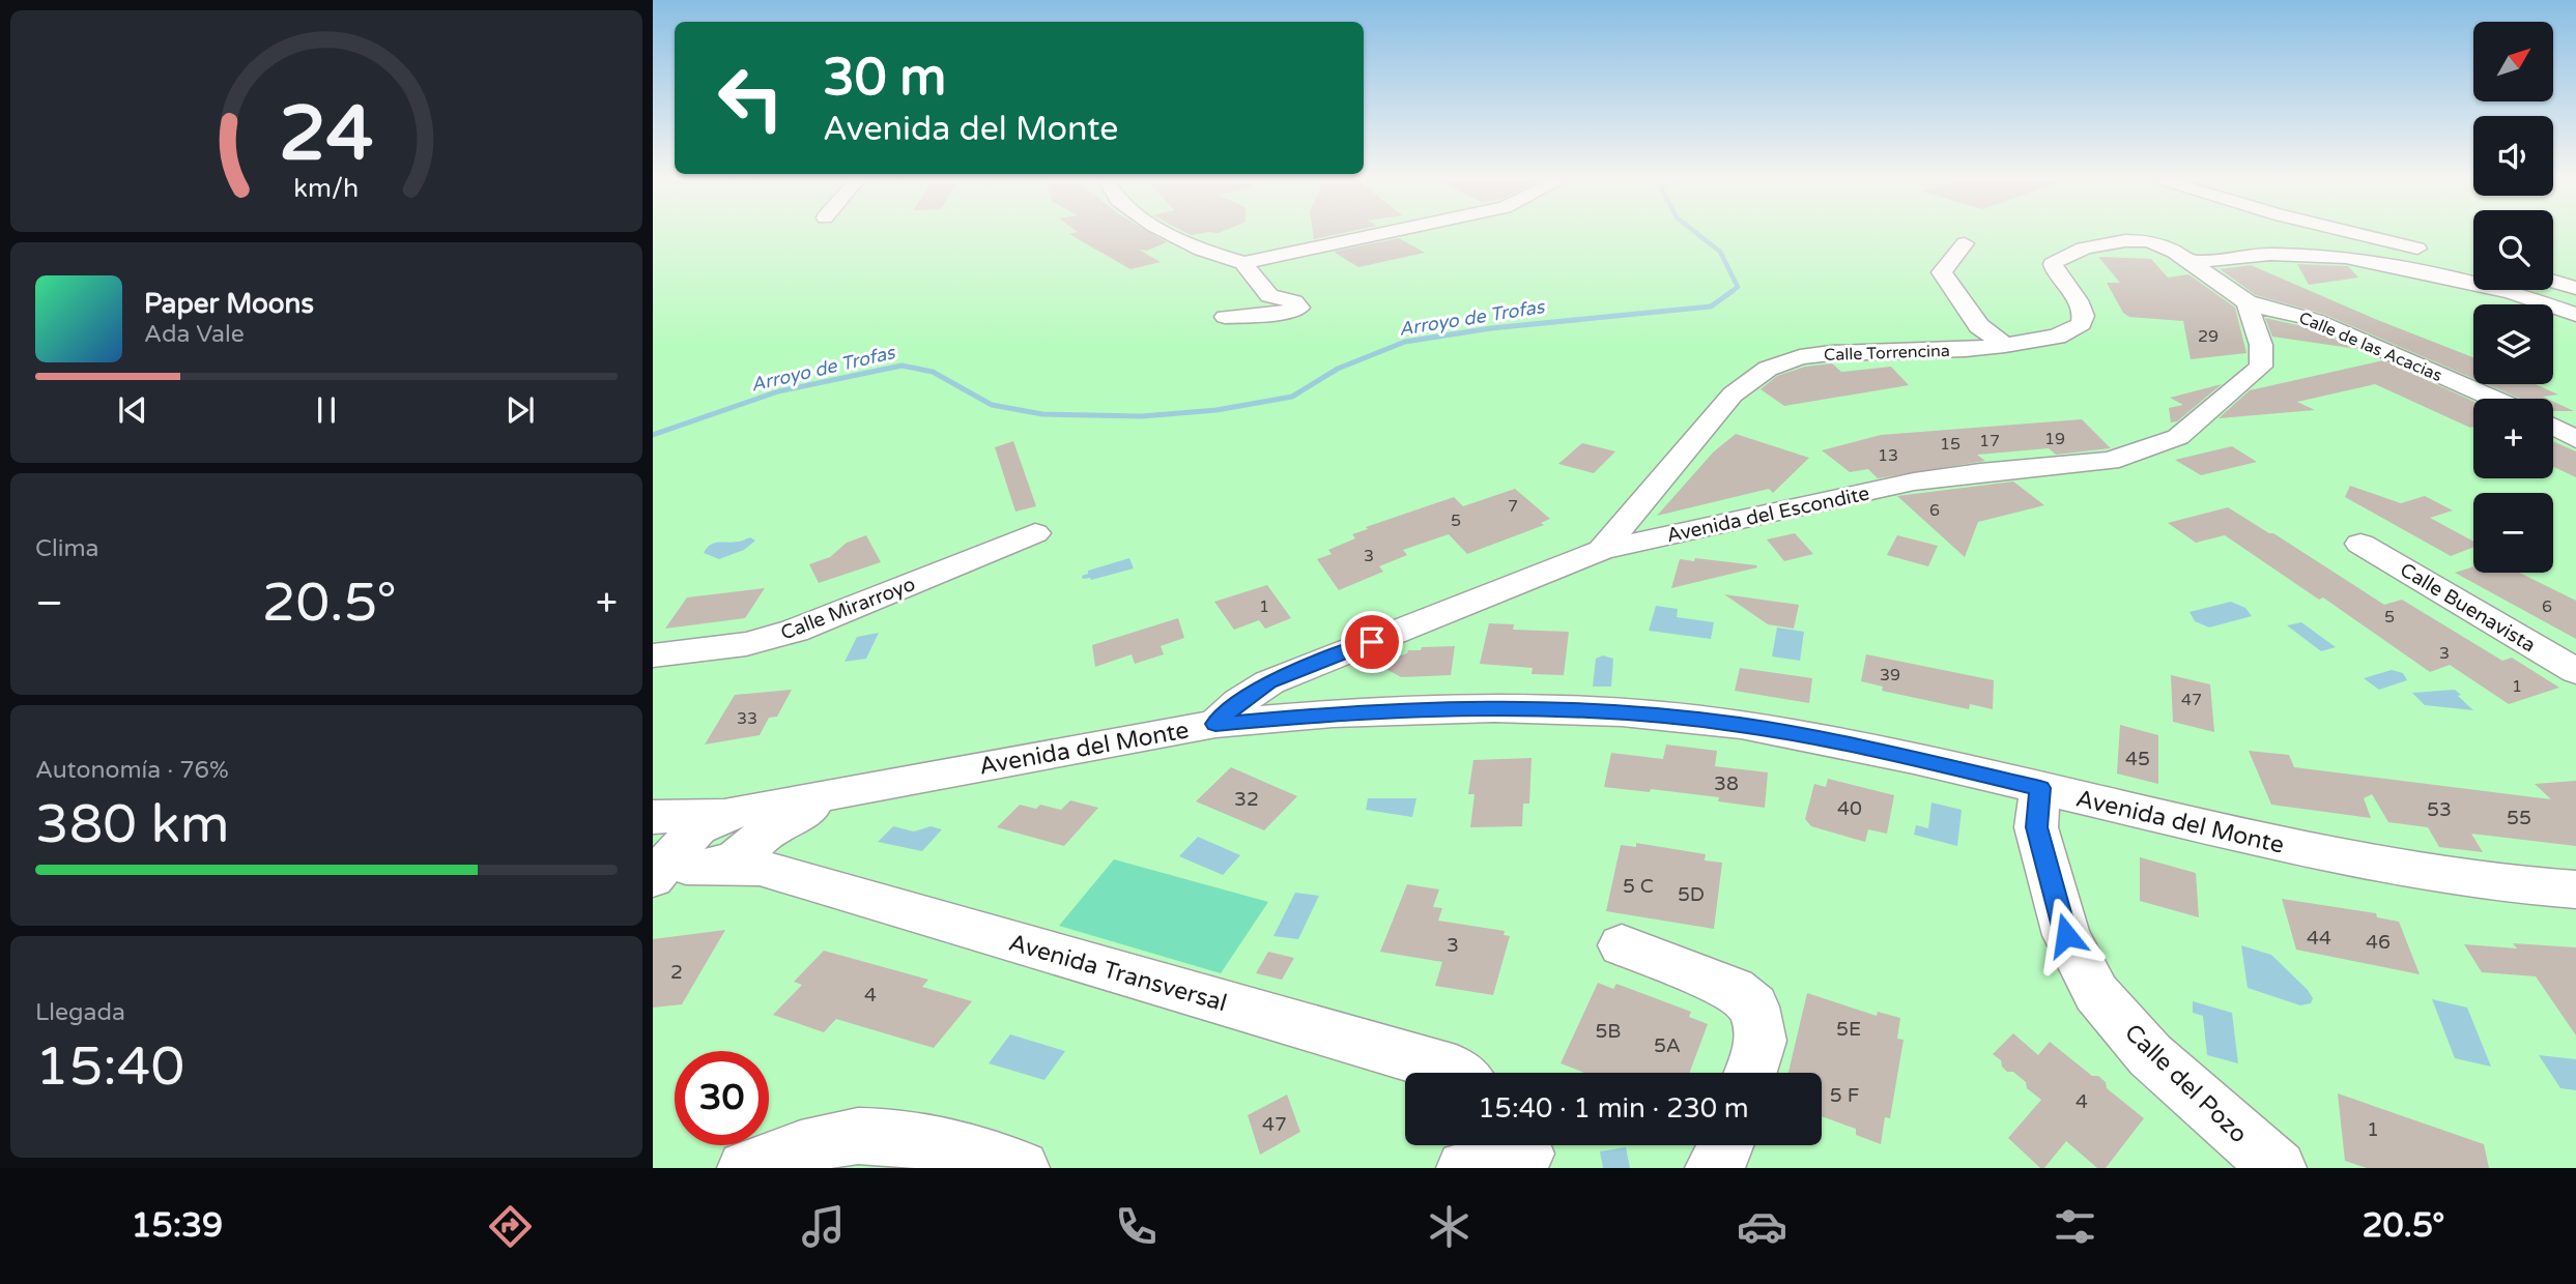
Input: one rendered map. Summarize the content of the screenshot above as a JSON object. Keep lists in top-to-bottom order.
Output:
{
  "streets": {
    "street": [
      "Calle de las Acacias",
      "Calle Torrencina",
      "Avenida del Escondite",
      "Calle Buenavista",
      "Calle Mirarroyo",
      "Avenida del Monte",
      "Avenida Transversal",
      "Calle del Pozo"
    ]
  },
  "crossings": [
    ["Calle de las Acacias", "Calle Torrencina"],
    ["Calle de las Acacias", "Avenida del Escondite"],
    ["Calle Torrencina", "Avenida del Escondite"],
    ["Avenida del Escondite", "Avenida del Monte"],
    ["Avenida del Monte", "Avenida Transversal"],
    ["Avenida del Monte", "Calle del Pozo"]
  ],
  "water": ["Arroyo de Trofas"],
  "house_numbers": [
    "29",
    "19",
    "17",
    "15",
    "13",
    "7",
    "6",
    "5",
    "3",
    "1",
    "6",
    "5",
    "3",
    "39",
    "1",
    "47",
    "33",
    "45",
    "38",
    "32",
    "40",
    "53",
    "55",
    "5 C",
    "5D",
    "44",
    "46",
    "3",
    "2",
    "4",
    "5E",
    "5B",
    "5A",
    "5 F",
    "4",
    "47",
    "1"
  ],
  "north": "top right",
  "page": {
    "map_buttons": ["+", "−"],
    "turn": ["30 m", "Avenida del Monte"],
    "song": ["Paper Moons", "Ada Vale"],
    "tile": [
      "Clima",
      ["Autonomía · 76%", "380 km"],
      ["Llegada", "15:40"]
    ],
    "heat": ["−", "20.5°", "+"],
    "limit": "30",
    "trip": "15:40 · 1 min · 230 m",
    "tabs": ["15:39", "20.5°"],
    "gauge": ["24", "km/h"]
  }
}
